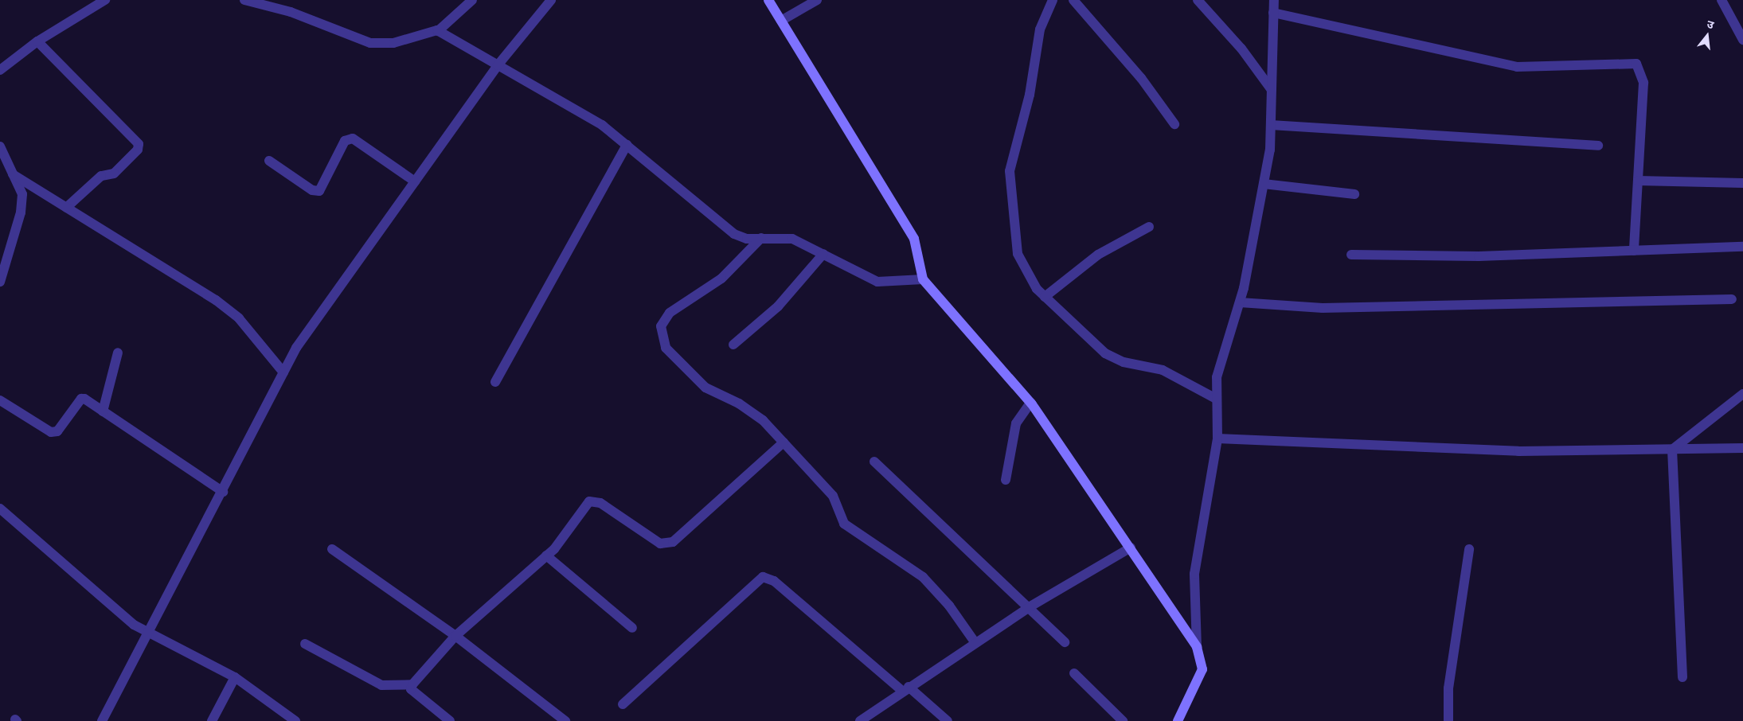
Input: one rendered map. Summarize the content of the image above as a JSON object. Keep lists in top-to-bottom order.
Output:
{
  "north": "top"
}
